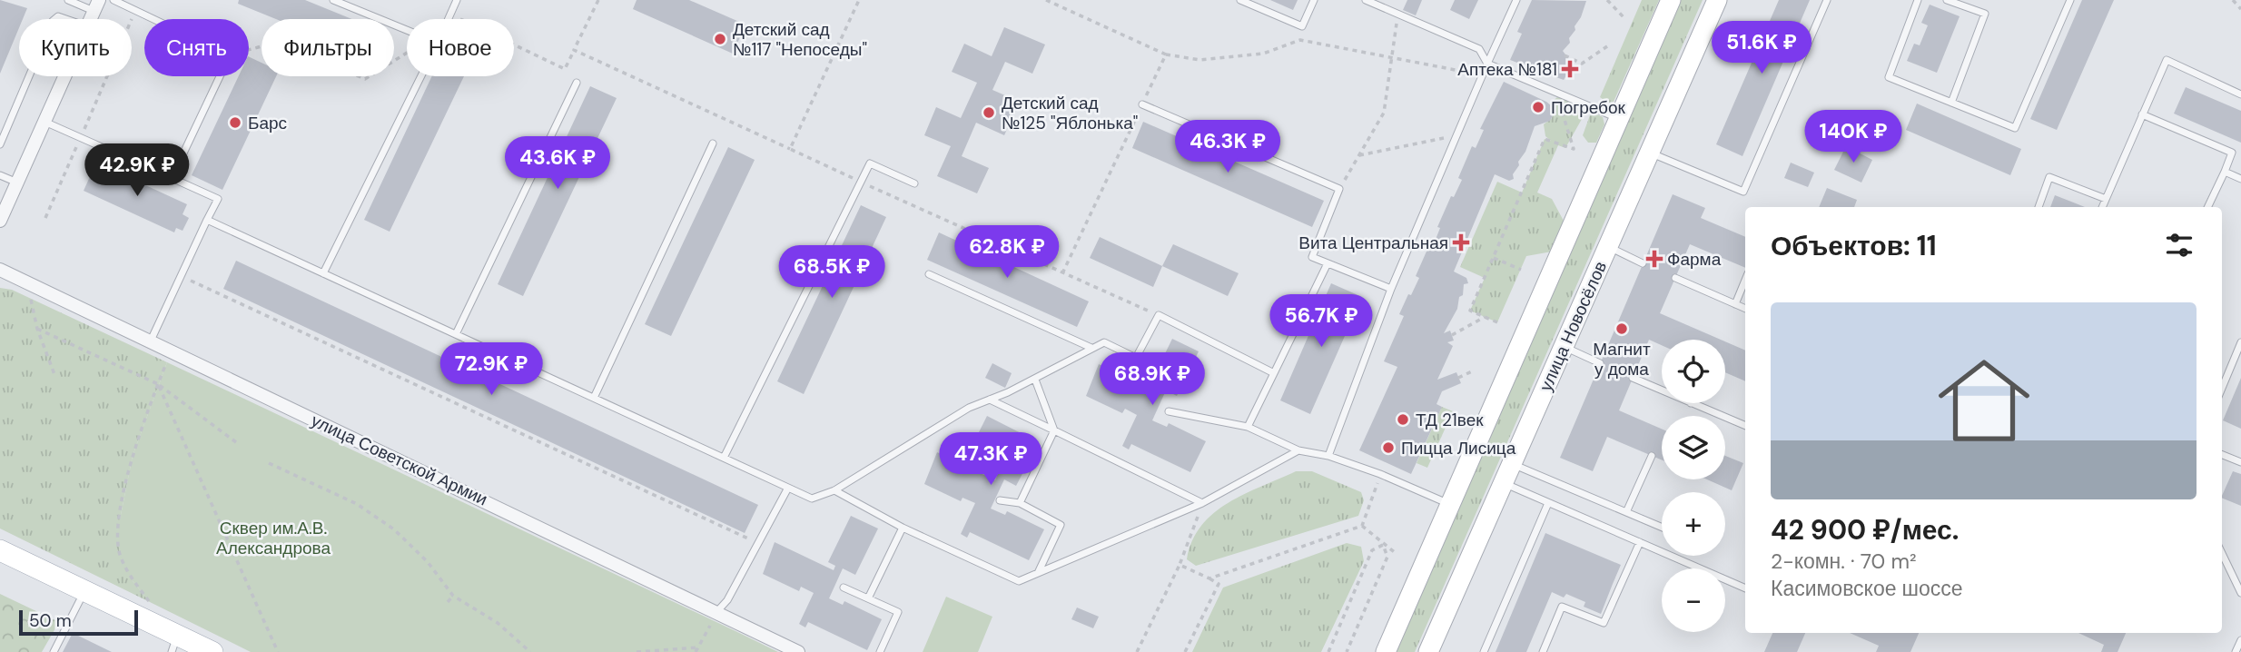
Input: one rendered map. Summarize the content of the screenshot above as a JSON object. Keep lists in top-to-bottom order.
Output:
{
  "streets": {
    "main road": ["улица Новосёлов"],
    "street": ["улица Советской Армии"]
  },
  "parks": ["Сквер им.А.В. Александрова"],
  "places": {
    "other": [
      "Детский сад №117 \"Непоседы\"",
      "Погребок",
      "Детский сад №125 \"Яблонька\"",
      "Барс",
      "Магнит у дома",
      "ТД 21век",
      "Пицца Лисица"
    ],
    "health": ["Аптека №181", "Вита Центральная", "Фарма"]
  },
  "scale_bar": "50 m",
  "page": {
    "chip": [
      "Купить",
      "Снять",
      "Фильтры",
      "Новое"
    ],
    "price": [
      "51.6K ₽",
      "140K ₽",
      "46.3K ₽",
      "43.6K ₽",
      "42.9K ₽",
      "62.8K ₽",
      "68.5K ₽",
      "56.7K ₽",
      "72.9K ₽",
      "68.9K ₽",
      "47.3K ₽"
    ],
    "heading": "Объектов: 11",
    "list": [
      {
        "name": "42 900 ₽/мес.",
        "note": "2-комн. · 70 m² · Касимовское шоссе"
      }
    ],
    "map_buttons": ["+", "−"],
    "scale": "50 m"
  }
}
